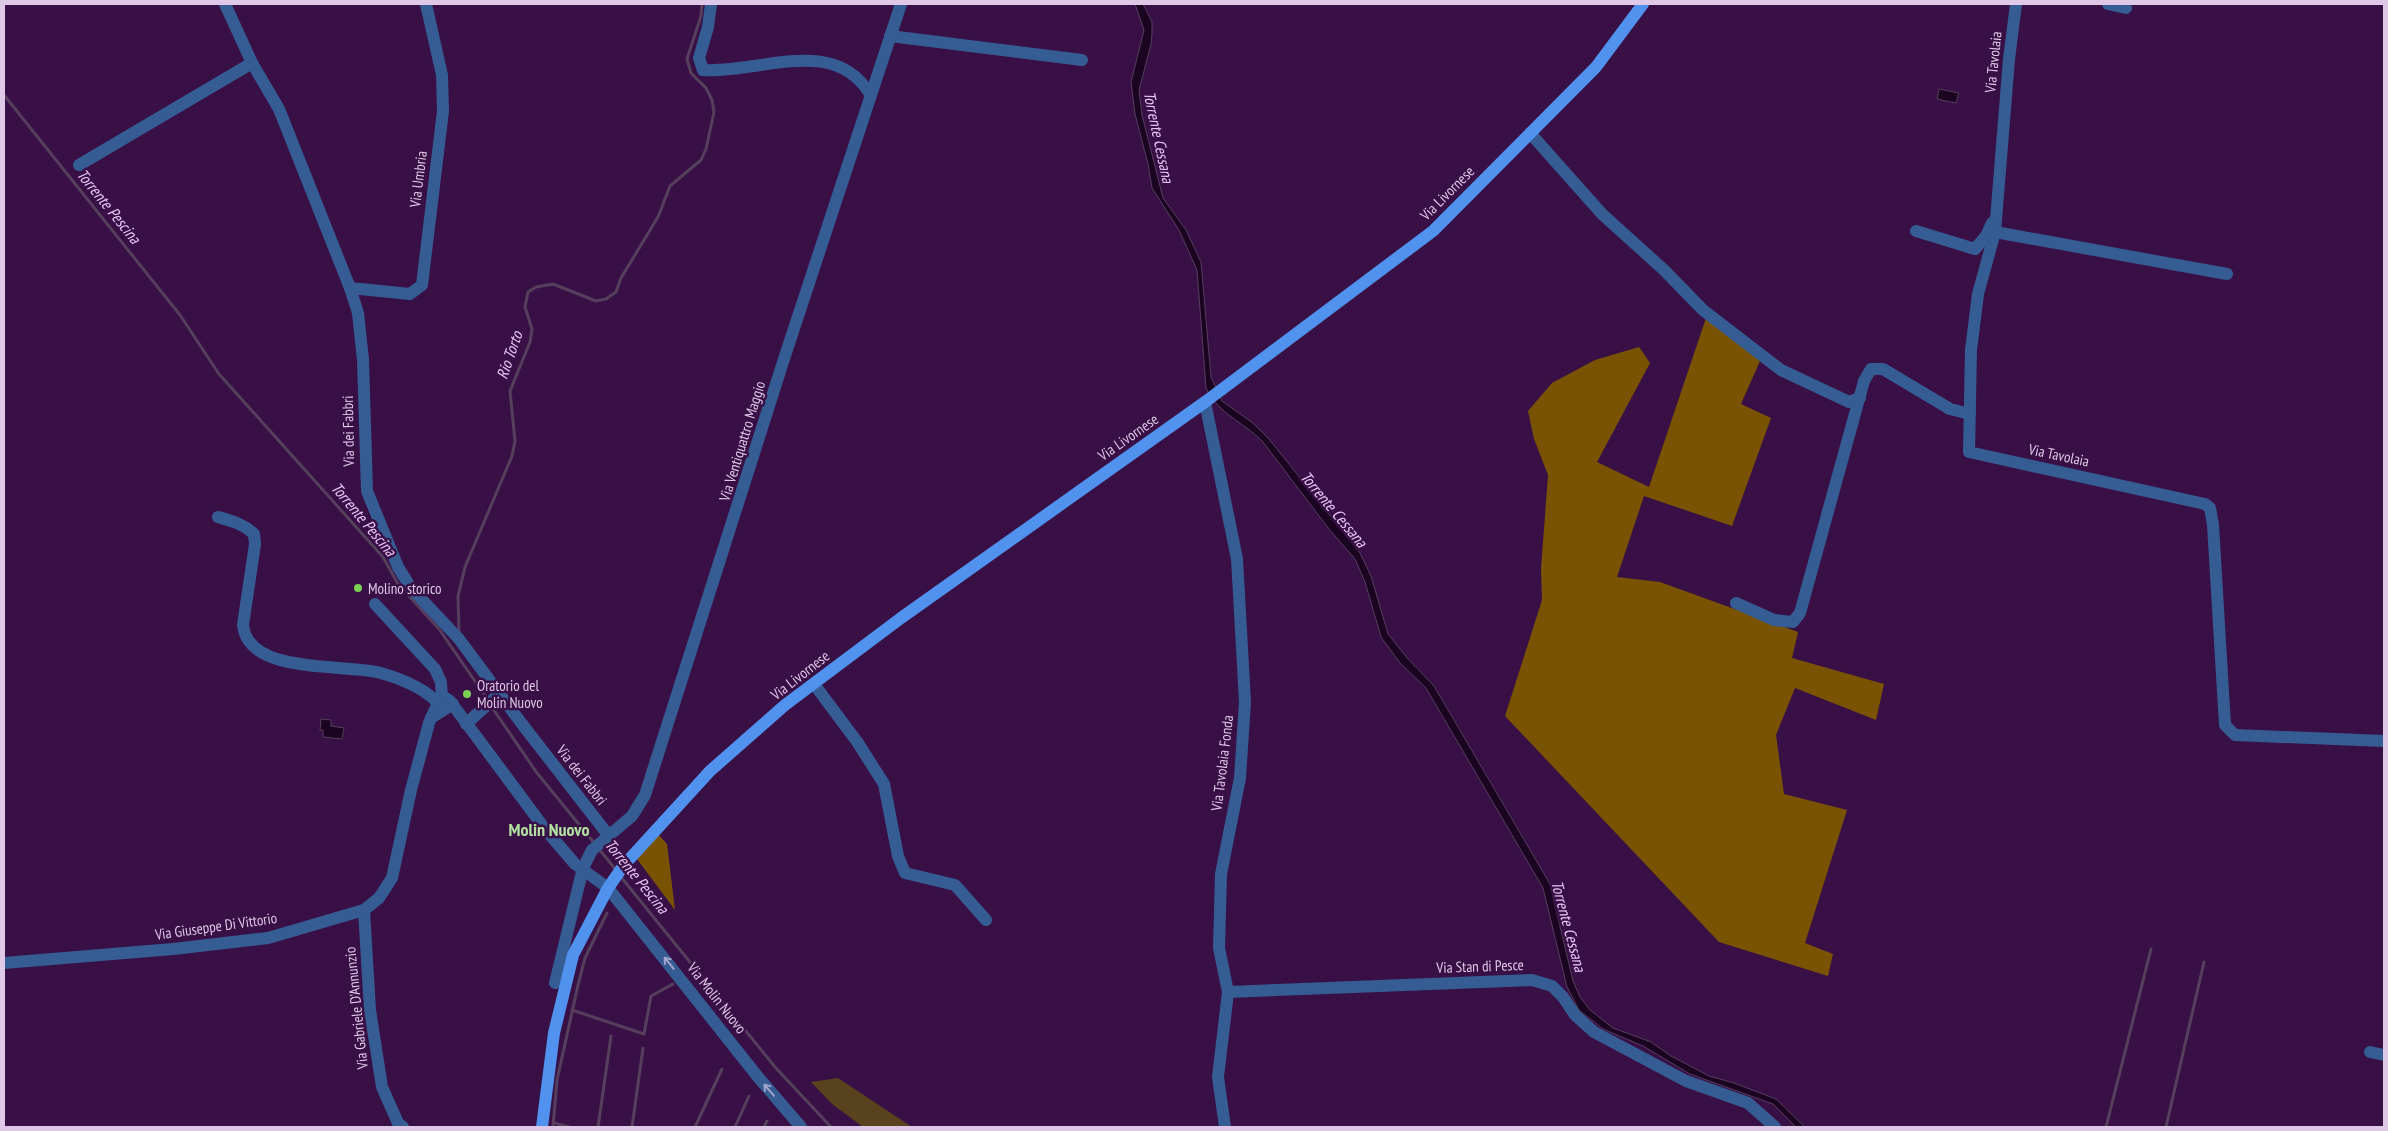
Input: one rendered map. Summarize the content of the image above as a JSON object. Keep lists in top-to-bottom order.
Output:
{
  "streets": {
    "main road": ["Via Livornese"],
    "street": [
      "Via Tavolaia",
      "Via Umbria",
      "Via dei Fabbri",
      "Via Ventiquattro Maggio",
      "Via Tavolaia Fonda",
      "Via Giuseppe Di Vittorio",
      "Via Stan di Pesce",
      "Via Molin Nuovo",
      "Via Gabriele D'Annunzio"
    ]
  },
  "crossings": [
    ["Via Umbria", "Via dei Fabbri"],
    ["Via Livornese", "Via Tavolaia Fonda"],
    ["Via Livornese", "Via Molin Nuovo"],
    ["Via dei Fabbri", "Via Ventiquattro Maggio"],
    ["Via Ventiquattro Maggio", "Via Molin Nuovo"],
    ["Via Tavolaia Fonda", "Via Stan di Pesce"],
    ["Via Giuseppe Di Vittorio", "Via Molin Nuovo"],
    ["Via Giuseppe Di Vittorio", "Via Gabriele D'Annunzio"]
  ],
  "one_way": ["Via Molin Nuovo"],
  "districts": ["Molin Nuovo"],
  "water": ["Torrente Cessana", "Torrente Pescina", "Rio Torto"],
  "places": ["Molino storico", "Oratorio del Molin Nuovo"]
}
